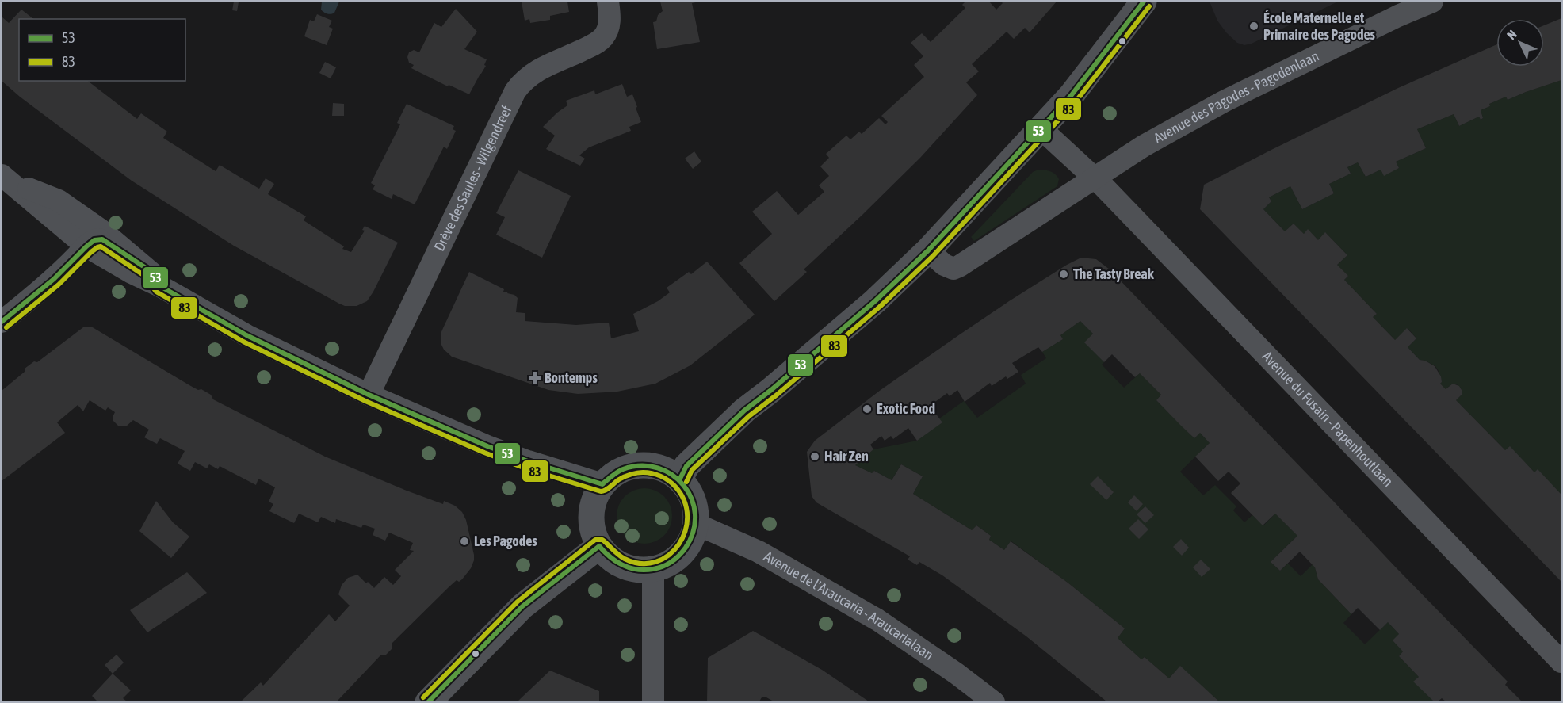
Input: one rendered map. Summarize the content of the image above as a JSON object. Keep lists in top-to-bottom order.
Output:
{
  "streets": {
    "street": [
      "Avenue des Pagodes - Pagodenlaan",
      "Drève des Saules - Wilgendreef",
      "Avenue du Fusain - Papenhoutlaan",
      "Avenue de l'Araucaria - Araucarialaan"
    ]
  },
  "crossings": [
    ["Avenue des Pagodes - Pagodenlaan", "Avenue du Fusain - Papenhoutlaan"]
  ],
  "places": {
    "other": [
      "École Maternelle et Primaire des Pagodes",
      "The Tasty Break",
      "Exotic Food",
      "Hair Zen",
      "Les Pagodes"
    ],
    "health": ["Bontemps"]
  },
  "lines": ["transit line 53", "transit line 83"],
  "legend": ["53", "83"],
  "north": "top left"
}
